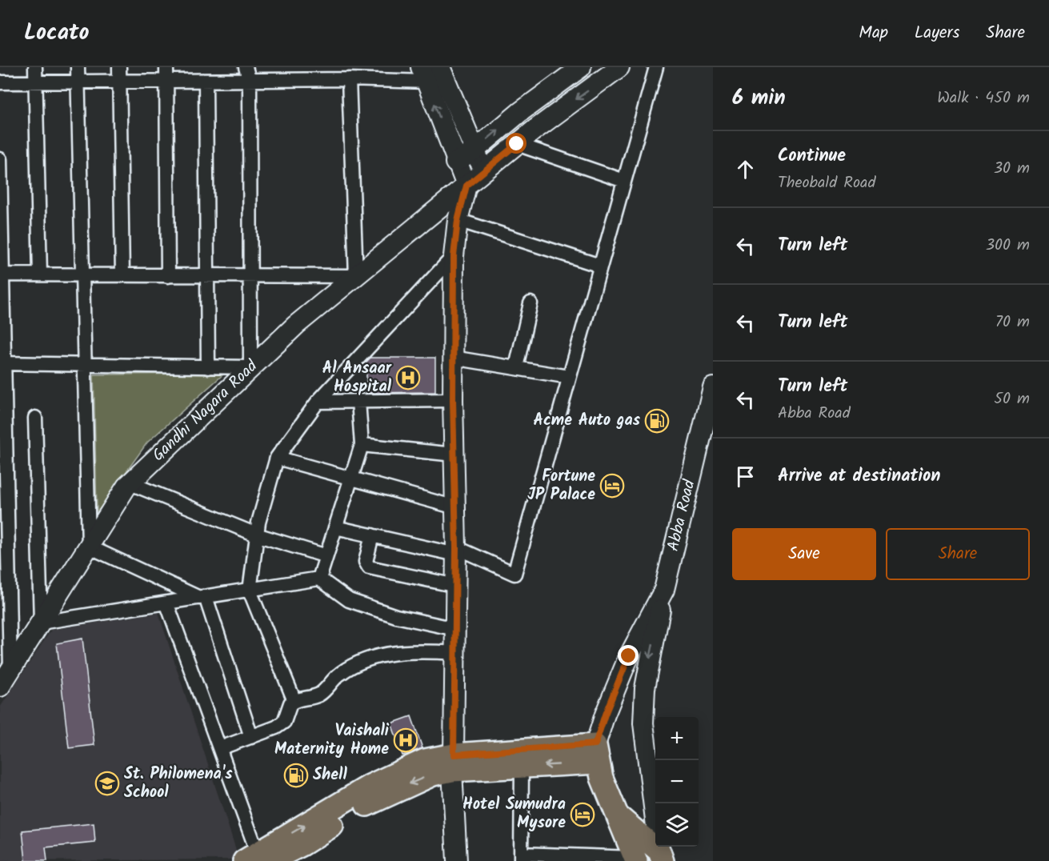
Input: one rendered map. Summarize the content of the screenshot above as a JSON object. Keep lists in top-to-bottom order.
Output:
{
  "streets": {
    "main road": ["Gandhi Nagara Road", "Abba Road"]
  },
  "places": {
    "hospital": ["Al Ansaar Hospital", "Vaishali Maternity Home"],
    "fuel station": ["Acme Auto gas", "Shell"],
    "hotel": ["Fortune JP Palace", "Hotel Sumudra Mysore"],
    "school or university": ["St. Philomena's School"]
  },
  "page": {
    "header": "Locato",
    "nav": ["Map", "Layers", "Share"],
    "heading": ["6 min", "Walk · 450 m"],
    "list": [
      ["Continue", "Theobald Road", "30 m"],
      ["Turn left", "300 m"],
      ["Turn left", "70 m"],
      ["Turn left", "Abba Road", "50 m"],
      "Arrive at destination"
    ],
    "buttons": ["Save", "Share"],
    "map_buttons": ["+", "−"]
  }
}
